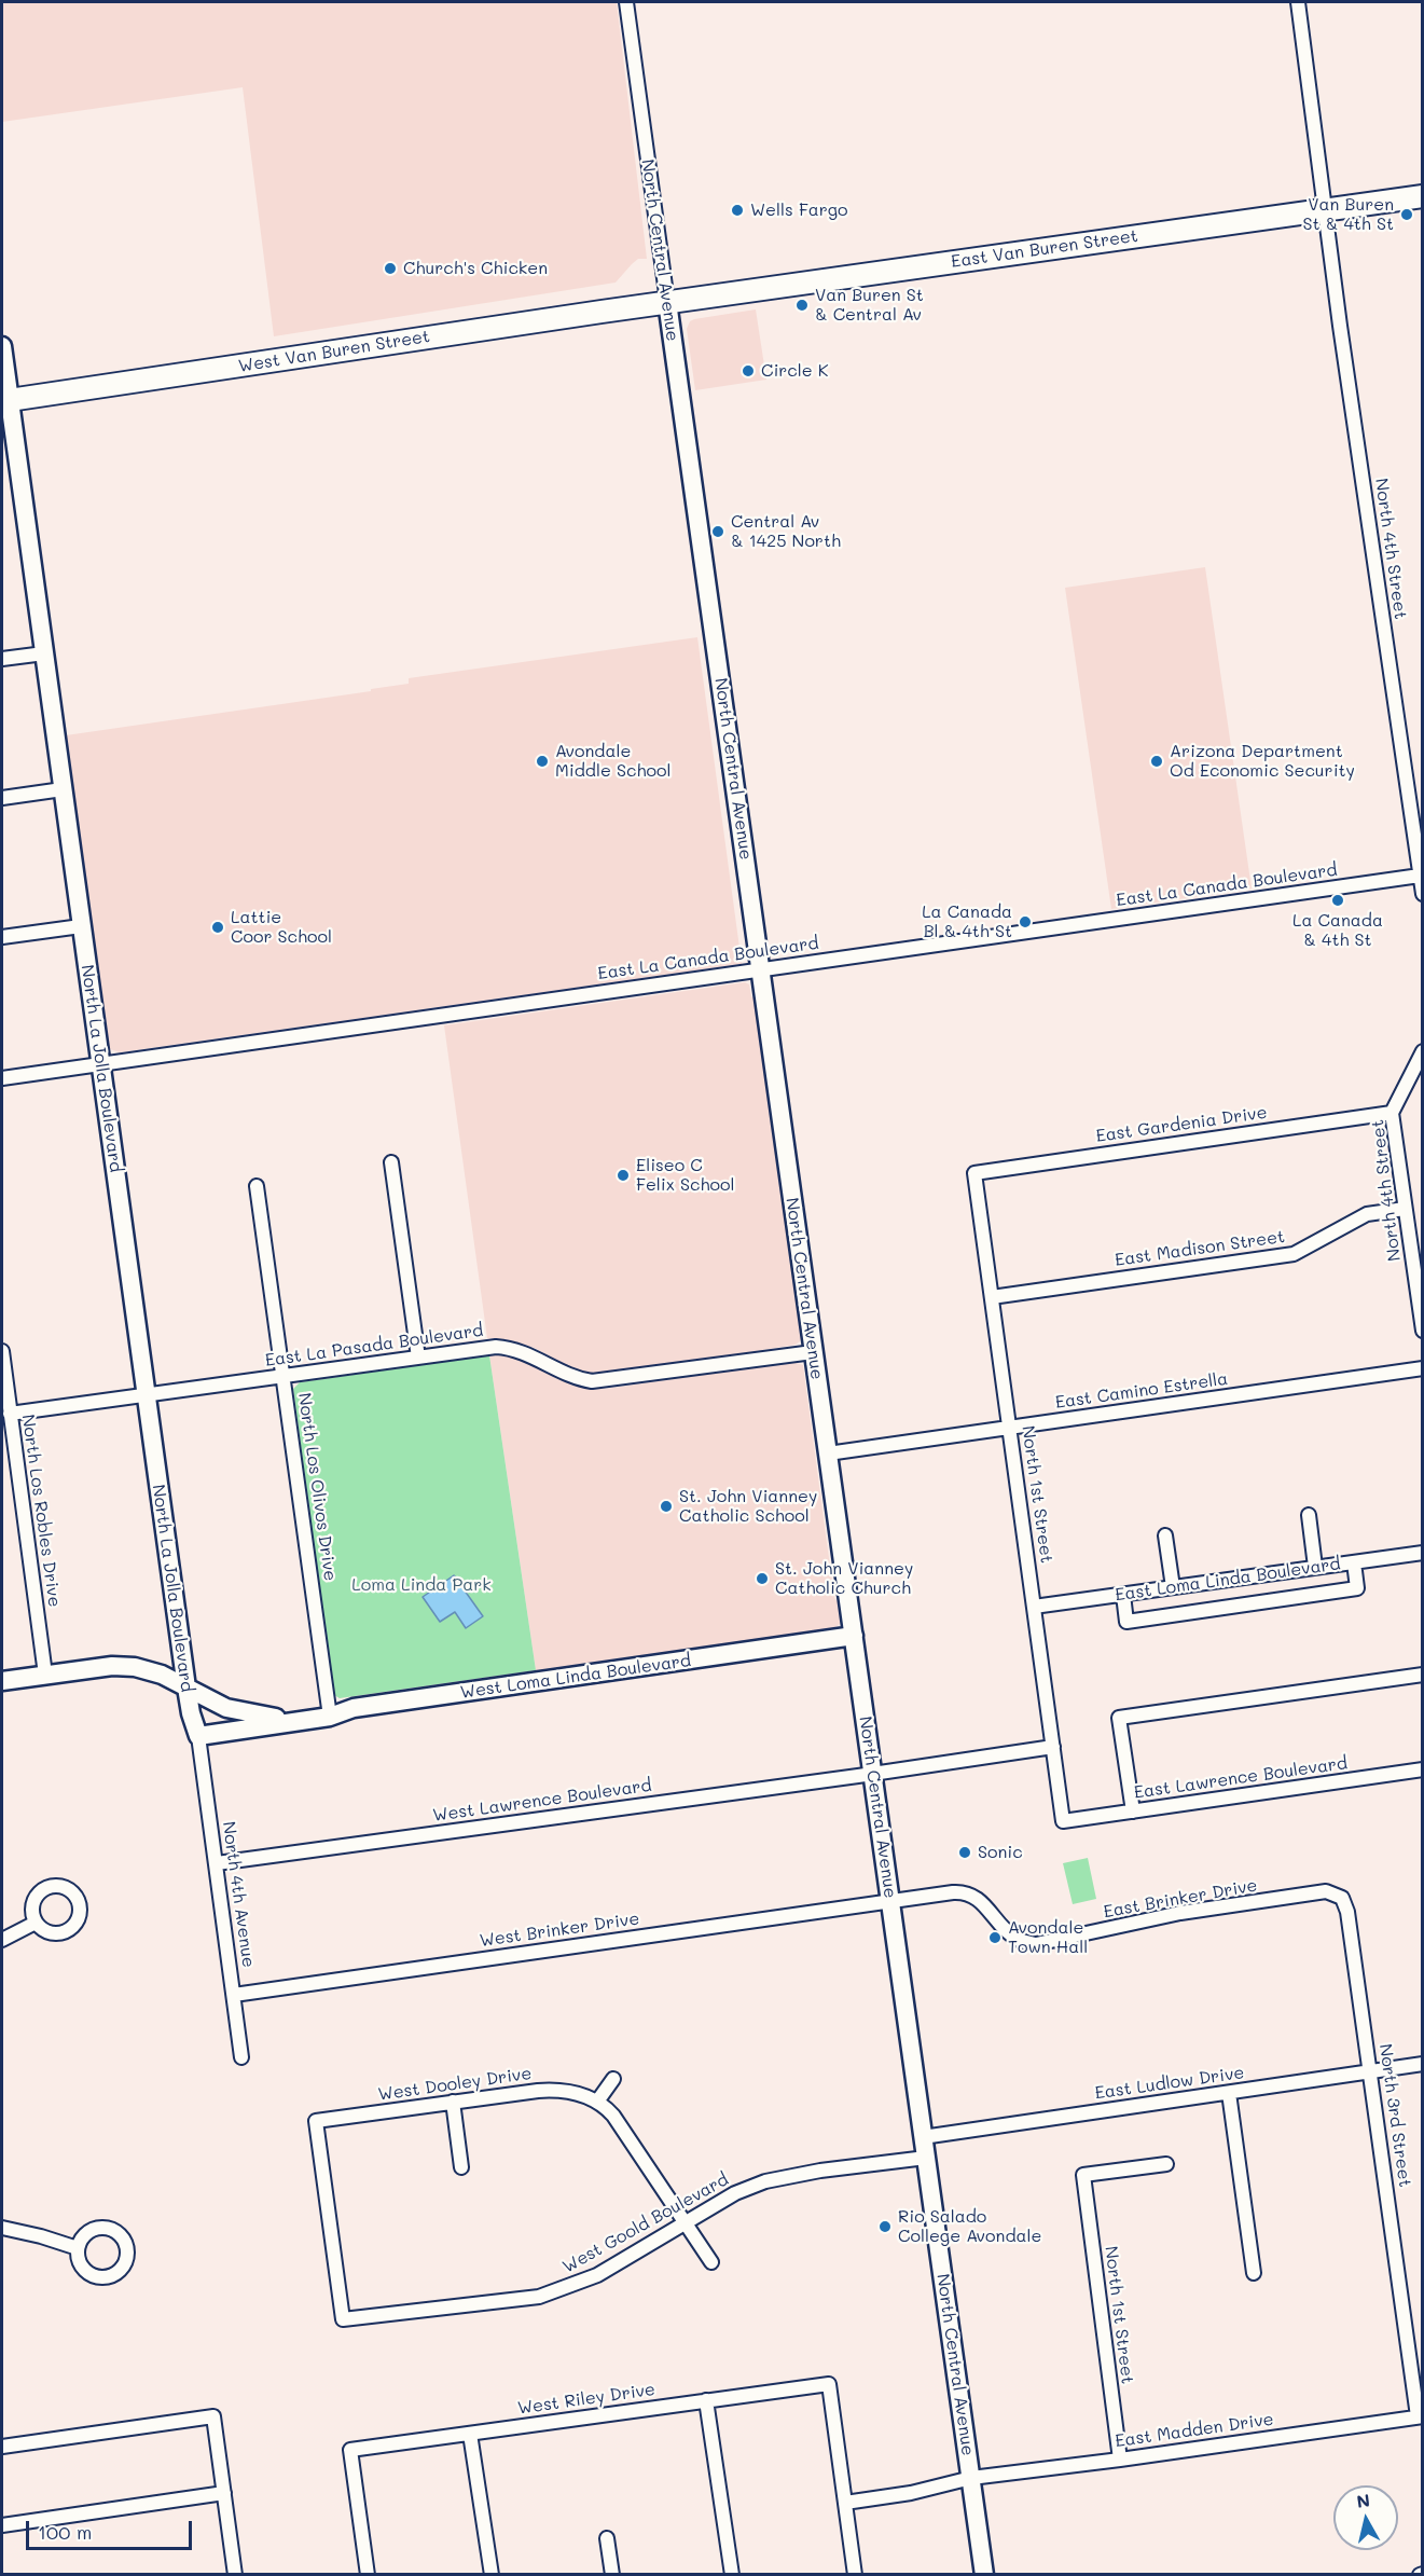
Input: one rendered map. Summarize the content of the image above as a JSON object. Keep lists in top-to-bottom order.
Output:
{
  "streets": {
    "main road": ["East Van Buren Street", "West Van Buren Street"],
    "street": [
      "North Central Avenue",
      "North 4th Street",
      "East La Canada Boulevard",
      "North La Jolla Boulevard",
      "East Gardenia Drive",
      "East Madison Street",
      "East La Pasada Boulevard",
      "East Camino Estrella",
      "North Los Olivos Drive",
      "North 1st Street",
      "North Los Robles Drive",
      "East Loma Linda Boulevard",
      "West Loma Linda Boulevard",
      "East Lawrence Boulevard",
      "West Lawrence Boulevard",
      "North 4th Avenue",
      "East Brinker Drive",
      "West Brinker Drive",
      "East Ludlow Drive",
      "West Dooley Drive",
      "North 3rd Street",
      "West Goold Boulevard",
      "West Riley Drive",
      "East Madden Drive"
    ]
  },
  "crossings": [
    ["East Van Buren Street", "North Central Avenue"],
    ["East Van Buren Street", "West Van Buren Street"],
    ["East Van Buren Street", "North 4th Street"],
    ["North Central Avenue", "West Van Buren Street"],
    ["North Central Avenue", "East La Canada Boulevard"],
    ["North Central Avenue", "East La Pasada Boulevard"],
    ["North Central Avenue", "East Camino Estrella"],
    ["North Central Avenue", "West Loma Linda Boulevard"],
    ["North Central Avenue", "West Lawrence Boulevard"],
    ["North Central Avenue", "East Brinker Drive"],
    ["North Central Avenue", "West Brinker Drive"],
    ["North Central Avenue", "East Ludlow Drive"],
    ["North Central Avenue", "West Goold Boulevard"],
    ["North Central Avenue", "East Madden Drive"],
    ["West Van Buren Street", "North La Jolla Boulevard"],
    ["North 4th Street", "East La Canada Boulevard"],
    ["North 4th Street", "East Gardenia Drive"],
    ["North 4th Street", "East Madison Street"],
    ["East La Canada Boulevard", "North La Jolla Boulevard"],
    ["North La Jolla Boulevard", "East La Pasada Boulevard"],
    ["North La Jolla Boulevard", "West Loma Linda Boulevard"],
    ["North La Jolla Boulevard", "North 4th Avenue"],
    ["East Gardenia Drive", "North 1st Street"],
    ["East Madison Street", "North 1st Street"],
    ["East La Pasada Boulevard", "North Los Olivos Drive"],
    ["East La Pasada Boulevard", "North Los Robles Drive"],
    ["East Camino Estrella", "North 1st Street"],
    ["North Los Olivos Drive", "West Loma Linda Boulevard"],
    ["North 1st Street", "East Loma Linda Boulevard"],
    ["North 1st Street", "East Lawrence Boulevard"],
    ["North 1st Street", "East Madden Drive"],
    ["North Los Robles Drive", "West Loma Linda Boulevard"],
    ["West Loma Linda Boulevard", "North 4th Avenue"],
    ["West Lawrence Boulevard", "North 4th Avenue"],
    ["North 4th Avenue", "West Brinker Drive"],
    ["East Brinker Drive", "West Brinker Drive"],
    ["East Brinker Drive", "North 3rd Street"],
    ["East Ludlow Drive", "North 3rd Street"],
    ["West Dooley Drive", "West Goold Boulevard"],
    ["North 3rd Street", "East Madden Drive"],
    ["West Riley Drive", "East Madden Drive"]
  ],
  "parks": ["Loma Linda Park"],
  "places": [
    "Wells Fargo",
    "Van Buren St & 4th St",
    "Church's Chicken",
    "Van Buren St & Central Av",
    "Circle K",
    "Central Av & 1425 North",
    "Avondale Middle School",
    "Arizona Department Od Economic Security",
    "La Canada & 4th St",
    "La Canada Bl & 4th St",
    "Lattie Coor School",
    "Eliseo C Felix School",
    "St. John Vianney Catholic School",
    "St. John Vianney Catholic Church",
    "Sonic",
    "Avondale Town Hall",
    "Rio Salado College Avondale"
  ],
  "scale_bar": "100 m",
  "north": "top"
}
